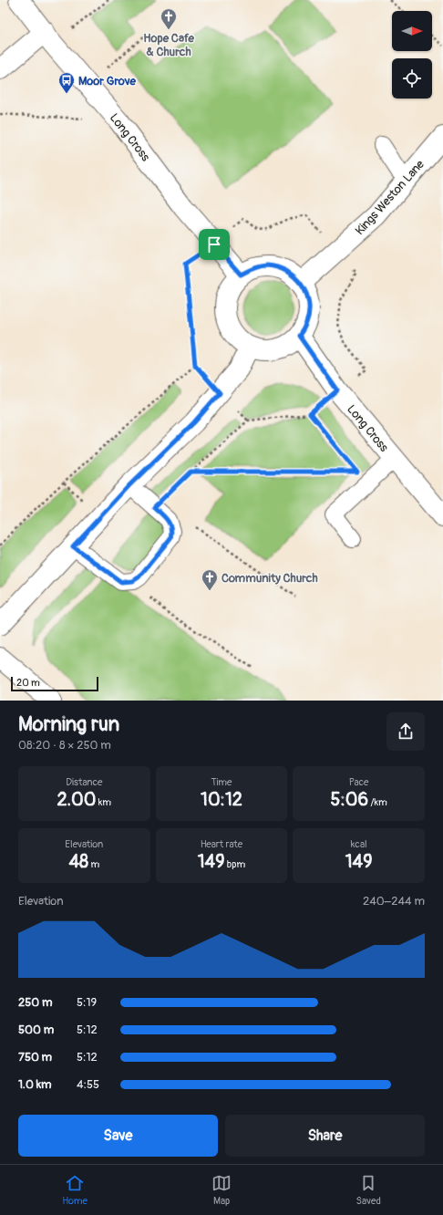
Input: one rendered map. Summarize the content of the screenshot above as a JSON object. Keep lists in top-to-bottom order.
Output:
{
  "streets": {
    "street": ["Long Cross", "Kings Weston Lane"]
  },
  "crossings": [
    ["Long Cross", "Kings Weston Lane"]
  ],
  "places": {
    "church": ["Hope Cafe & Church", "Community Church"],
    "bus stop": ["Moor Grove"]
  },
  "scale_bar": "20 m",
  "north": "right",
  "page": {
    "scale": "20 m",
    "heading": ["Morning run", "08:20 · 8 × 250 m"],
    "stats": [
      ["Distance", "2.00 km"],
      ["Time", "10:12"],
      ["Pace", "5:06 /km"],
      ["Elevation", "48 m"],
      ["Heart rate", "149 bpm"],
      ["kcal", "149"]
    ],
    "chart": ["Elevation", "240–244 m"],
    "list": [
      {
        "name": "250 m",
        "note": "5:19"
      },
      {
        "name": "500 m",
        "note": "5:12"
      },
      {
        "name": "750 m",
        "note": "5:12"
      },
      {
        "name": "1.0 km",
        "note": "4:55"
      }
    ],
    "buttons": ["Save", "Share"],
    "tabs": ["Home", "Map", "Saved"]
  }
}
